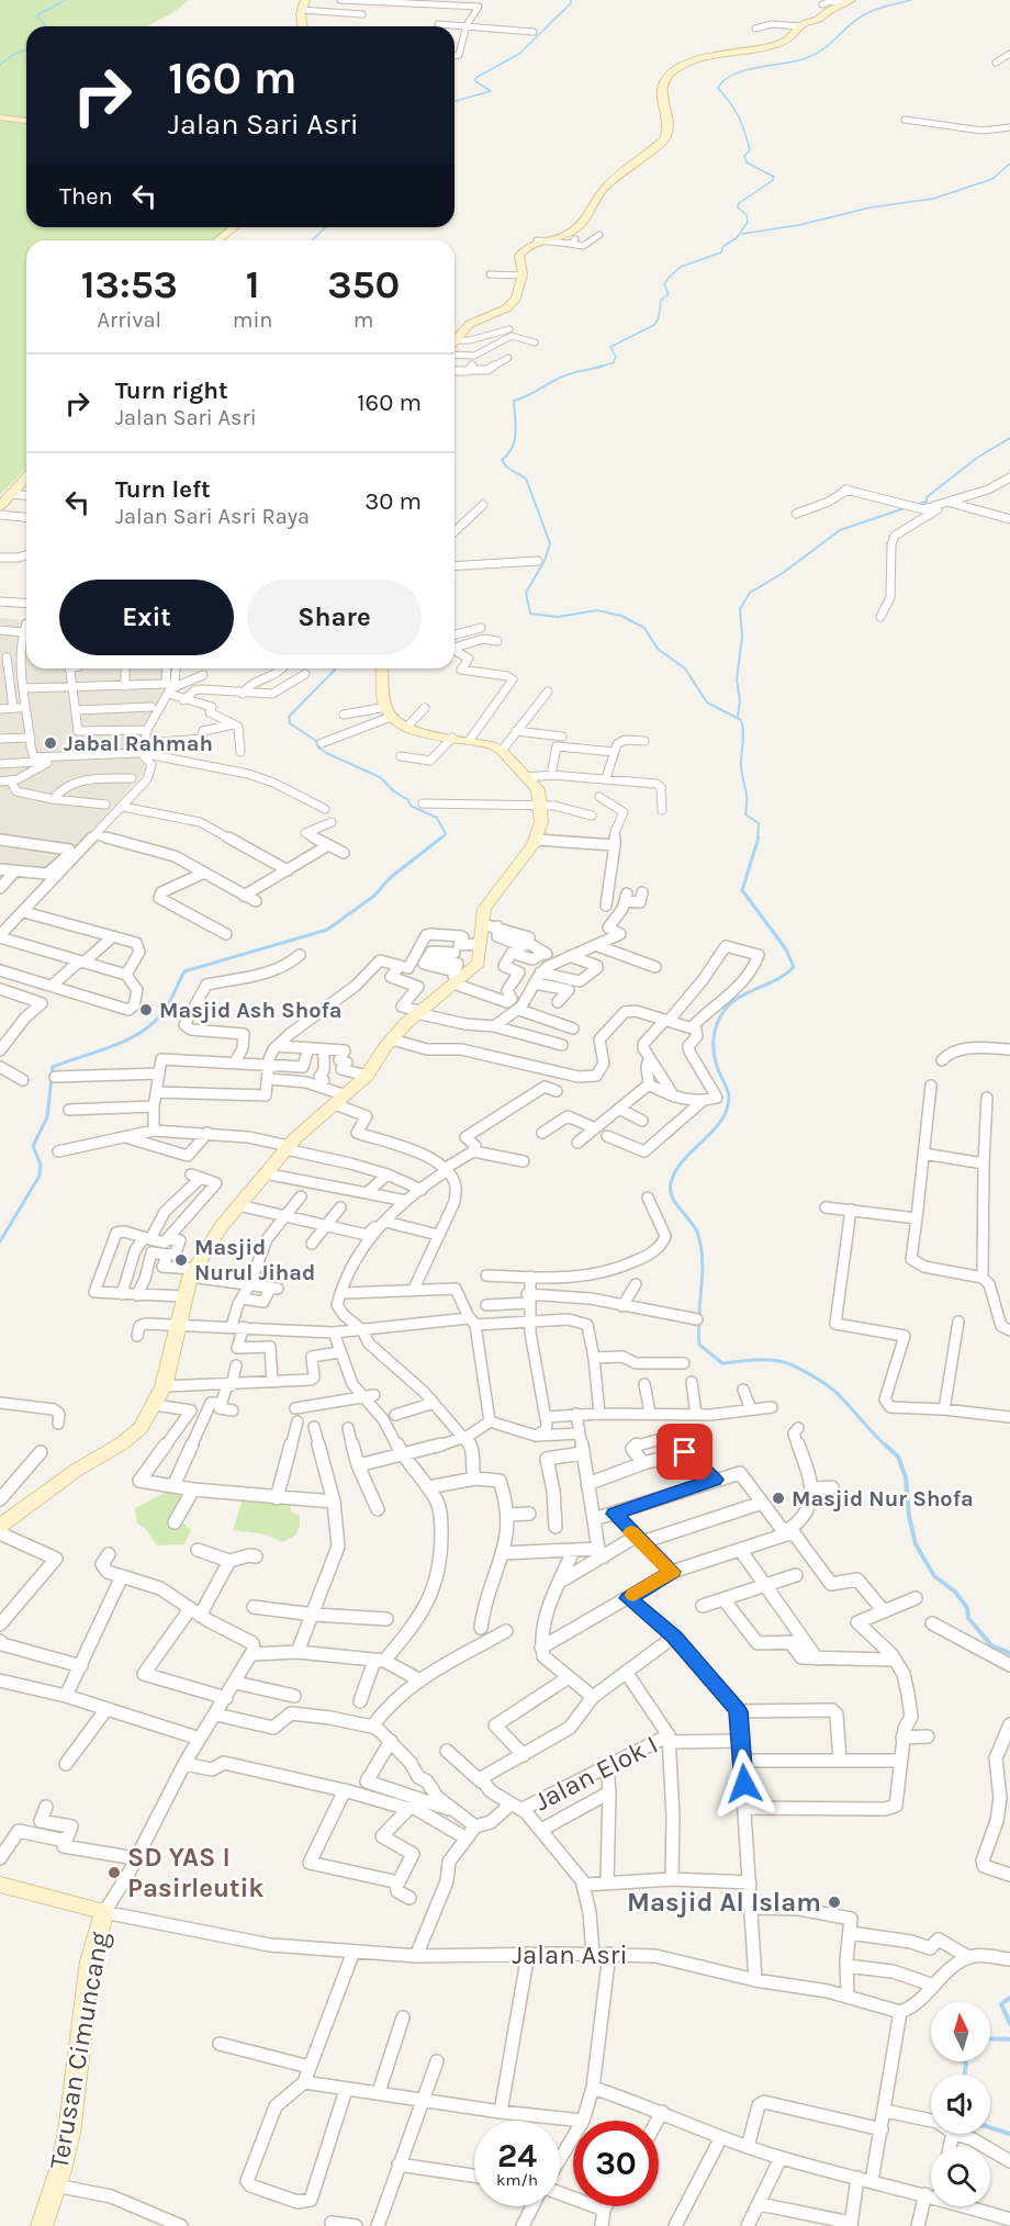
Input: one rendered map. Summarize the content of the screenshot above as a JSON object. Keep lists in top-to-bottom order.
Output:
{
  "streets": {
    "street": ["Jalan Elok I", "Jalan Asri", "Terusan Cimuncang"]
  },
  "crossings": [
    ["Jalan Asri", "Terusan Cimuncang"]
  ],
  "places": [
    "Jabal Rahmah",
    "Masjid Ash Shofa",
    "Masjid Nurul Jihad",
    "Masjid Nur Shofa",
    "SD YAS I Pasirleutik",
    "Masjid Al Islam"
  ],
  "north": "top",
  "page": {
    "turn": ["160 m", "Jalan Sari Asri"],
    "then": "Then",
    "eta": [
      "13:53",
      "Arrival",
      "1",
      "min",
      "350",
      "m"
    ],
    "list": [
      {
        "name": "Turn right",
        "note": "Jalan Sari Asri",
        "value": "160 m"
      },
      {
        "name": "Turn left",
        "note": "Jalan Sari Asri Raya",
        "value": "30 m"
      }
    ],
    "buttons": ["Exit", "Share"],
    "speed": "24 km/h",
    "limit": "30"
  }
}
